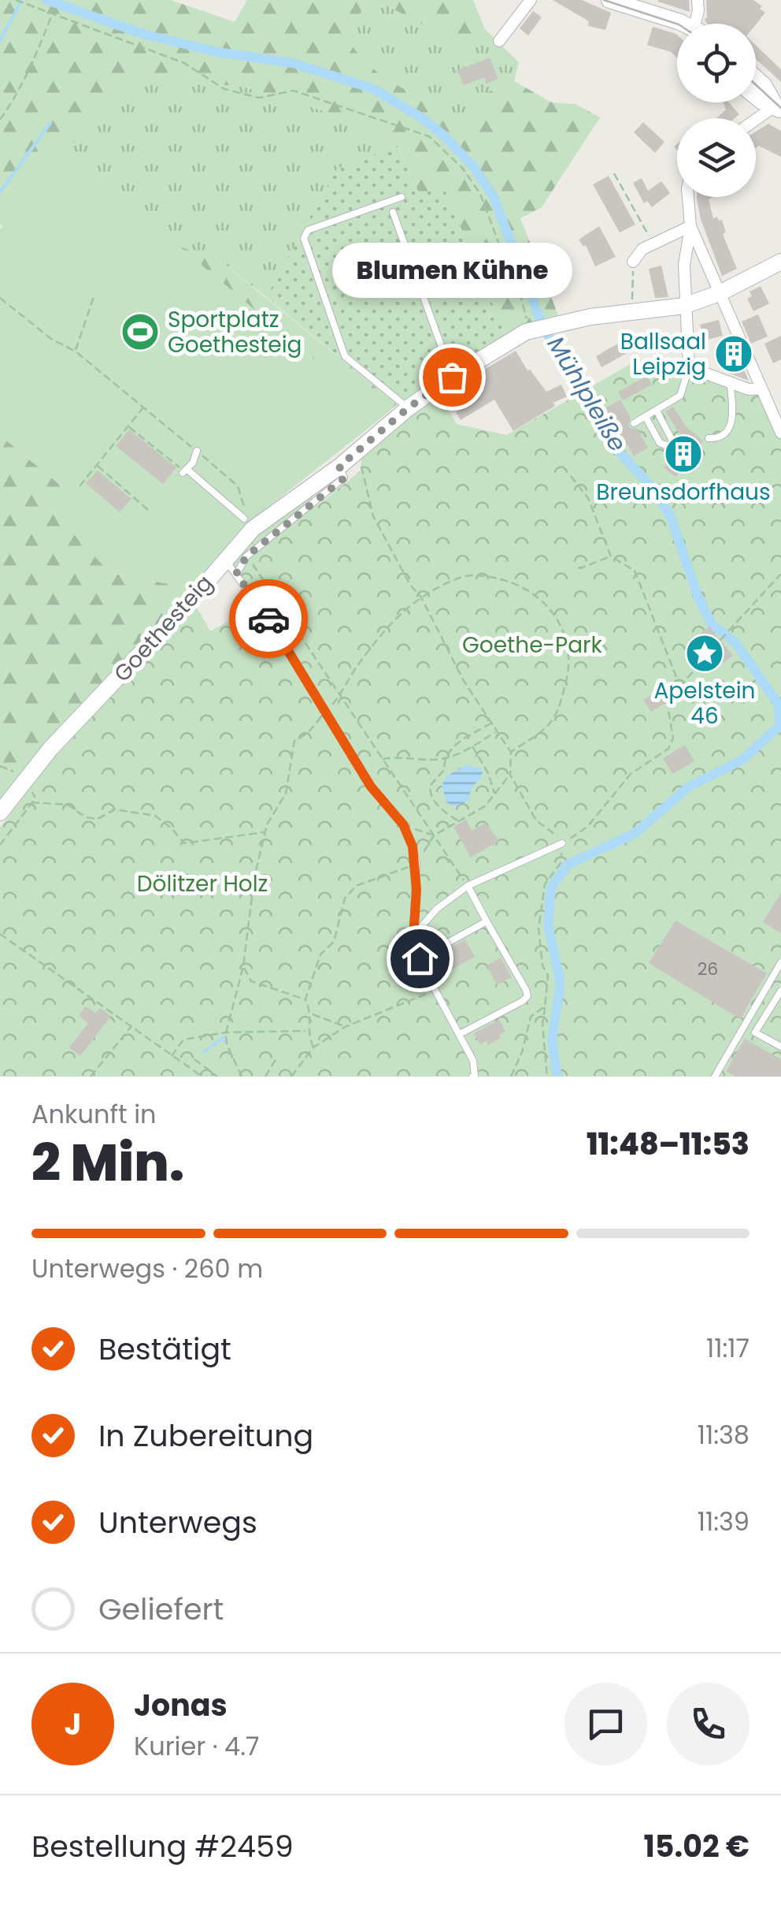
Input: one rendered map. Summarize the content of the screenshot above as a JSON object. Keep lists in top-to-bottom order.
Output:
{
  "streets": {
    "main road": ["Goethesteig"]
  },
  "water": ["Mühlpleiße"],
  "parks": ["Goethe-Park", "Dölitzer Holz"],
  "places": {
    "sports": ["Sportplatz Goethesteig"],
    "building": ["Ballsaal Leipzig", "Breunsdorfhaus"],
    "other": ["Blumen Kühne"],
    "place": ["Apelstein 46"]
  },
  "house_numbers": ["26"],
  "page": {
    "bubble": "Blumen Kühne",
    "heading": ["2 Min.", "Ankunft in", "11:48–11:53"],
    "panel": [
      "Jonas",
      "Kurier · 4.7",
      "Bestellung #2459",
      "15.02 €"
    ],
    "bar": "Unterwegs · 260 m",
    "list": [
      ["Bestätigt", "11:17"],
      ["In Zubereitung", "11:38"],
      ["Unterwegs", "11:39"],
      "Geliefert"
    ],
    "round": "J"
  }
}
